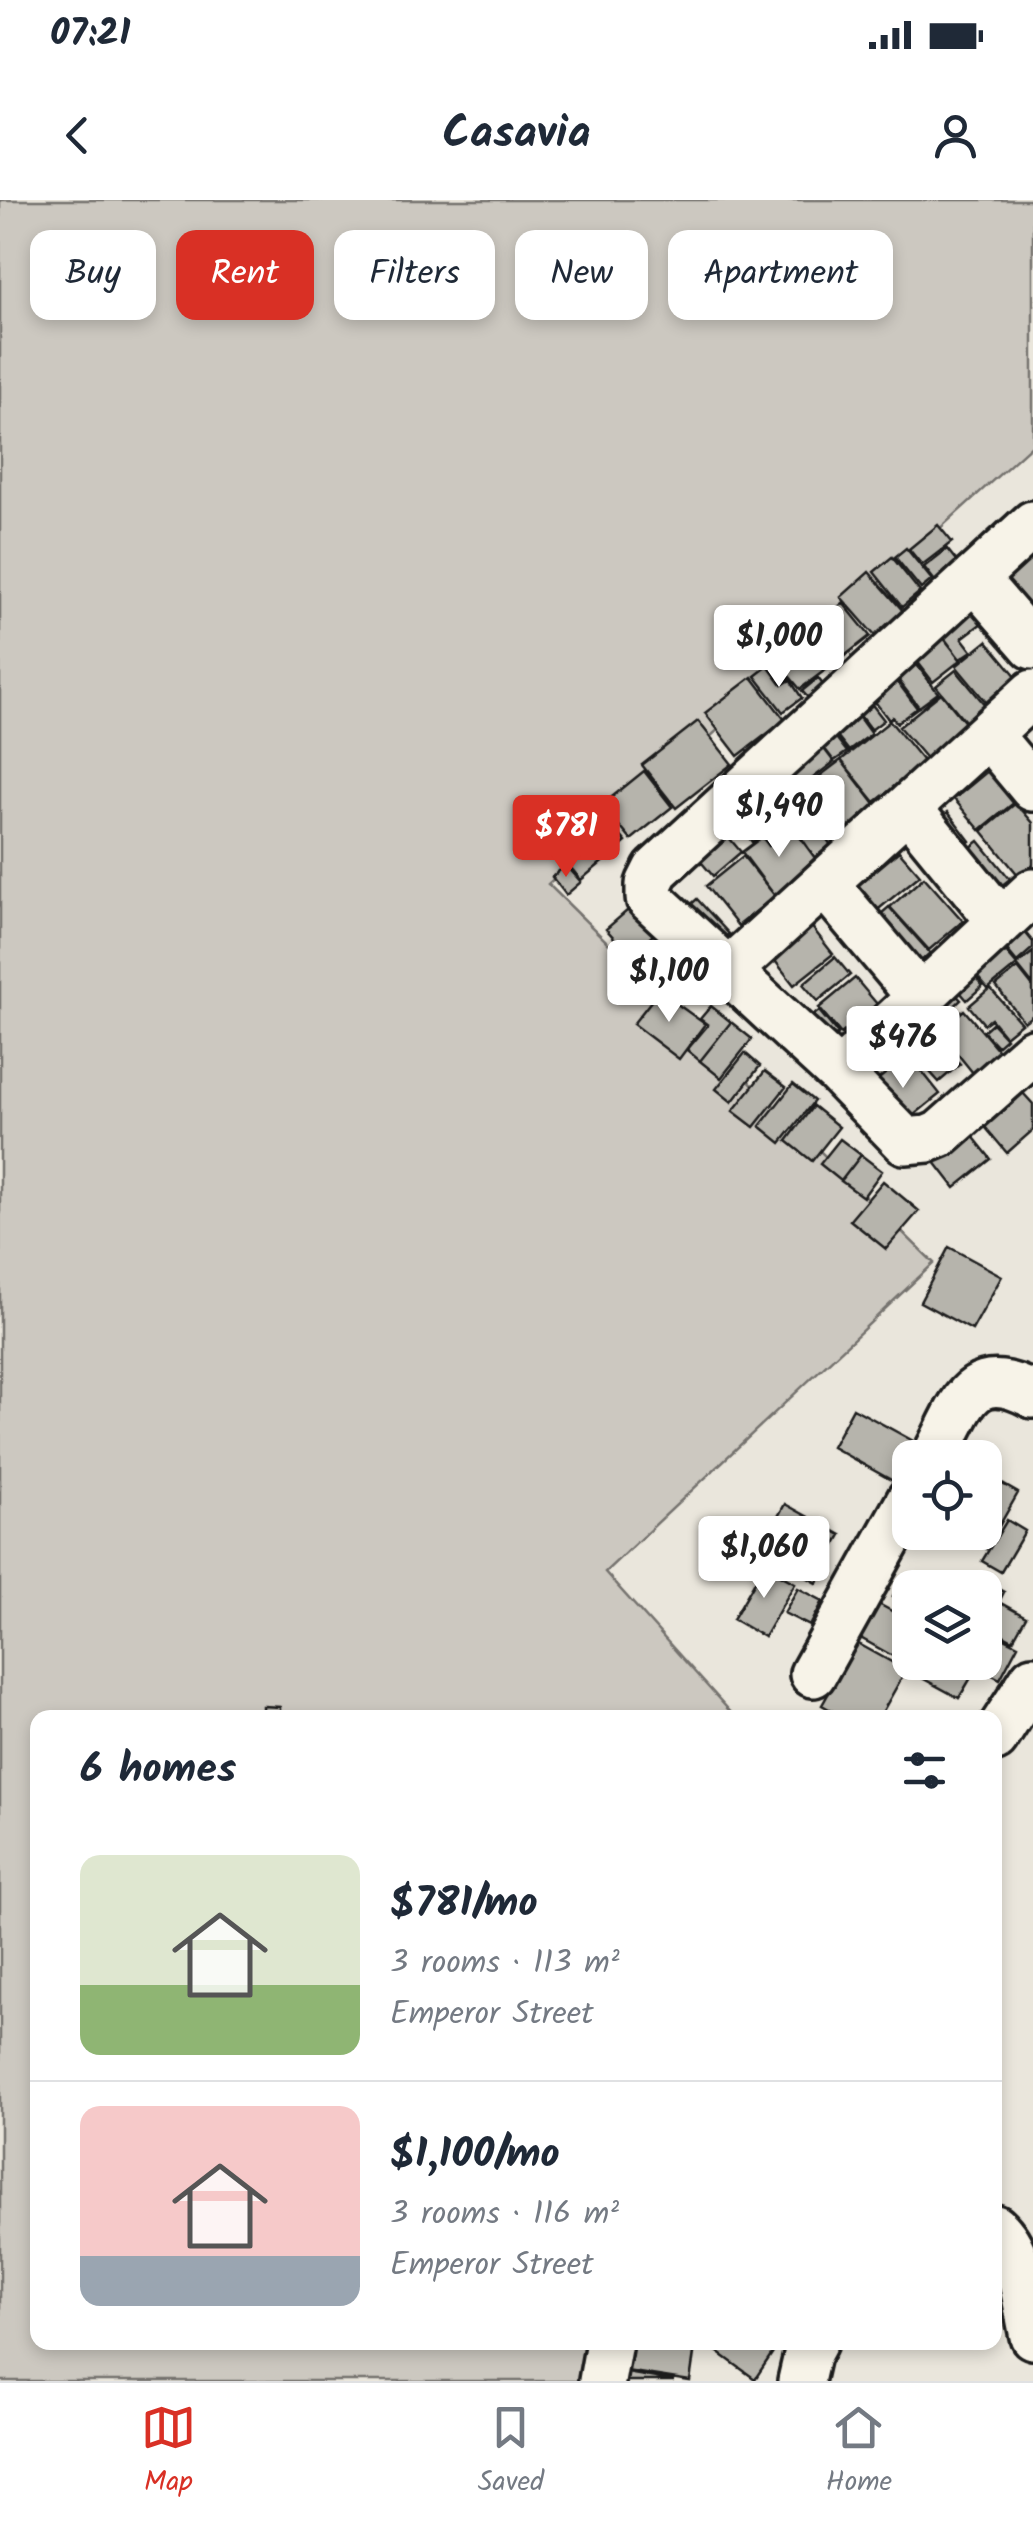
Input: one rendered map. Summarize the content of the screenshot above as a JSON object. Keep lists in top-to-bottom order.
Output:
{
  "page": {
    "status": "07:21",
    "header": "Casavia",
    "chip": [
      "Buy",
      "Rent",
      "Filters",
      "New",
      "Apartment"
    ],
    "price": [
      "$1,000",
      "$1,490",
      "$781",
      "$1,100",
      "$476",
      "$1,060"
    ],
    "heading": "6 homes",
    "list": [
      {
        "name": "$781/mo",
        "note": "3 rooms · 113 m² · Emperor Street"
      },
      {
        "name": "$1,100/mo",
        "note": "3 rooms · 116 m² · Emperor Street"
      }
    ],
    "tabs": ["Map", "Saved", "Home"]
  }
}
